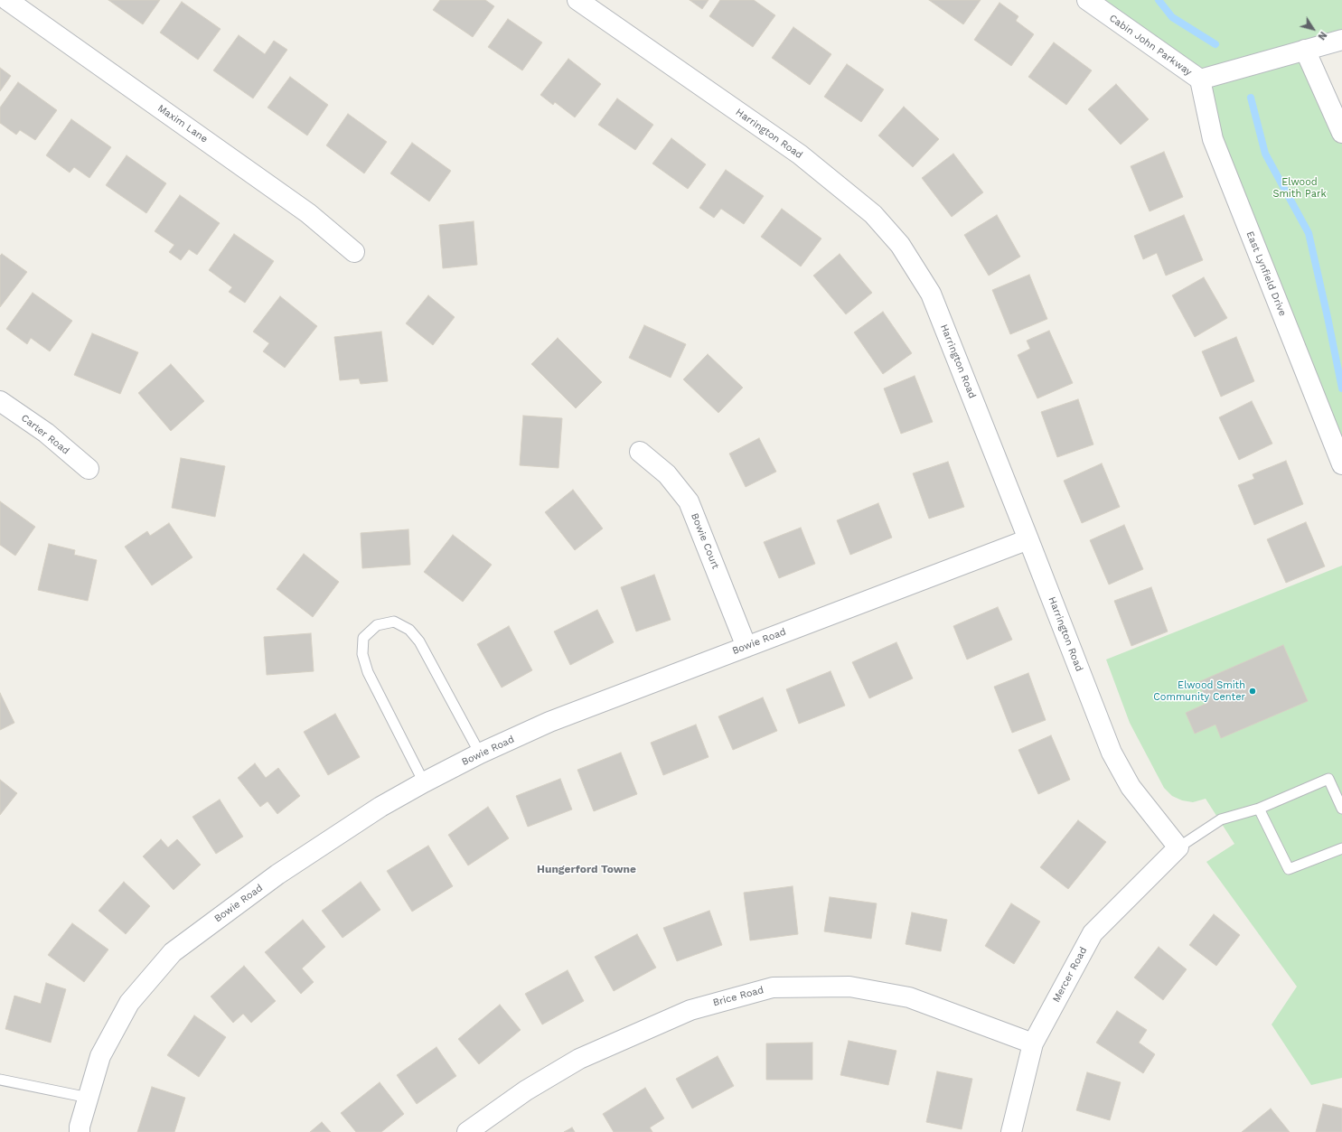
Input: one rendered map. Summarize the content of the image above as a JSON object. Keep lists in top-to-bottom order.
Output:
{
  "streets": {
    "street": [
      "Cabin John Parkway",
      "Maxim Lane",
      "Harrington Road",
      "East Lynfield Drive",
      "Carter Road",
      "Bowie Court",
      "Bowie Road",
      "Mercer Road",
      "Brice Road"
    ]
  },
  "crossings": [
    ["Cabin John Parkway", "East Lynfield Drive"],
    ["Harrington Road", "Bowie Road"],
    ["Harrington Road", "Mercer Road"],
    ["Bowie Court", "Bowie Road"],
    ["Mercer Road", "Brice Road"]
  ],
  "districts": ["Hungerford Towne"],
  "parks": ["Elwood Smith Park"],
  "places": ["Elwood Smith Community Center"],
  "north": "bottom right"
}
